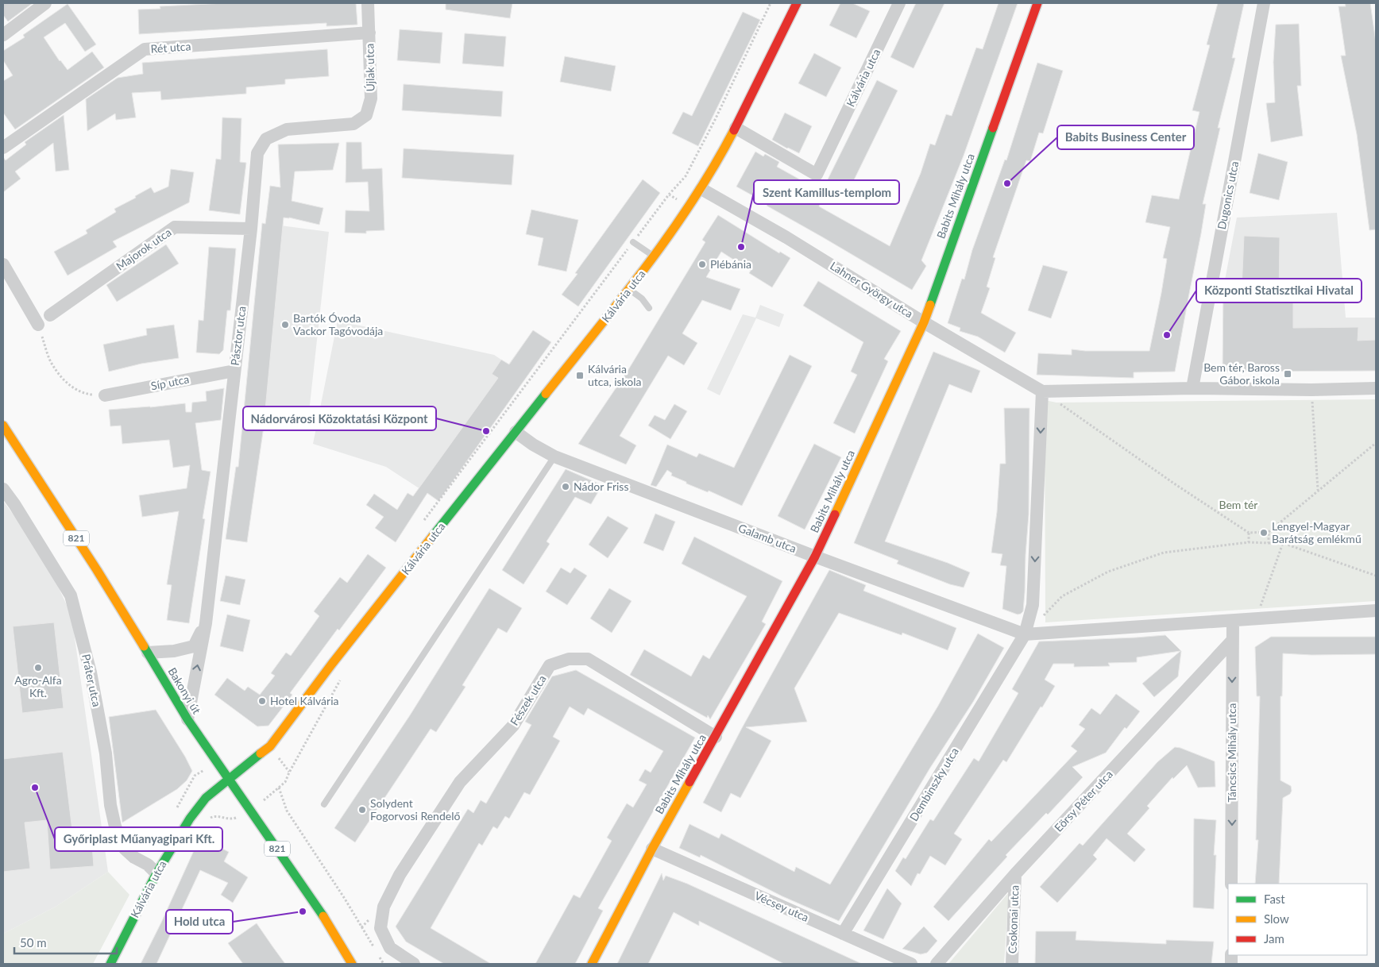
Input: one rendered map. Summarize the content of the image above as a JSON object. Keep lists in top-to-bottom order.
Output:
{
  "streets": {
    "street": [
      "Rét utca",
      "Újlak utca",
      "Kálvária utca",
      "Dugonics utca",
      "Babits Mihály utca",
      "Majorok utca",
      "Lahner György utca",
      "Pásztor utca",
      "Síp utca",
      "821",
      "Galamb utca",
      "Práter utca",
      "Bakonyi út",
      "Fészek utca",
      "Táncsics Mihály utca",
      "Dembinszky utca",
      "Eörsy Péter utca",
      "Vécsey utca",
      "Csokonai utca"
    ]
  },
  "crossings": [
    ["Rét utca", "Újlak utca"],
    ["Újlak utca", "Pásztor utca"],
    ["Kálvária utca", "Lahner György utca"],
    ["Kálvária utca", "Galamb utca"],
    ["Kálvária utca", "Práter utca"],
    ["Kálvária utca", "Bakonyi út"],
    ["Babits Mihály utca", "Lahner György utca"],
    ["Babits Mihály utca", "Galamb utca"],
    ["Babits Mihály utca", "Fészek utca"],
    ["Babits Mihály utca", "Vécsey utca"],
    ["Majorok utca", "Pásztor utca"],
    ["Pásztor utca", "Síp utca"],
    ["Pásztor utca", "Bakonyi út"],
    ["Galamb utca", "Dembinszky utca"],
    ["Táncsics Mihály utca", "Eörsy Péter utca"],
    ["Dembinszky utca", "Vécsey utca"],
    ["Eörsy Péter utca", "Csokonai utca"]
  ],
  "one_way": ["Táncsics Mihály utca"],
  "parks": ["Bem tér"],
  "places": {
    "other": [
      "Babits Business Center",
      "Szent Kamillus-templom",
      "Plébánia",
      "Bartók Óvoda Vackor Tagóvodája",
      "Központi Statisztikai Hivatal",
      "Nádorvárosi Közoktatási Központ",
      "Nádor Friss",
      "Lengyel-Magyar Barátság emlékmű",
      "Agro-Alfa Kft.",
      "Hotel Kálvária",
      "Győriplast Műanyagipari Kft.",
      "Solydent Fogorvosi Rendelő",
      "Hold utca"
    ],
    "transit": ["Bem tér, Baross Gábor iskola", "Kálvária utca, iskola"]
  },
  "legend": ["Fast", "Slow", "Jam"],
  "scale_bar": "50 m"
}
